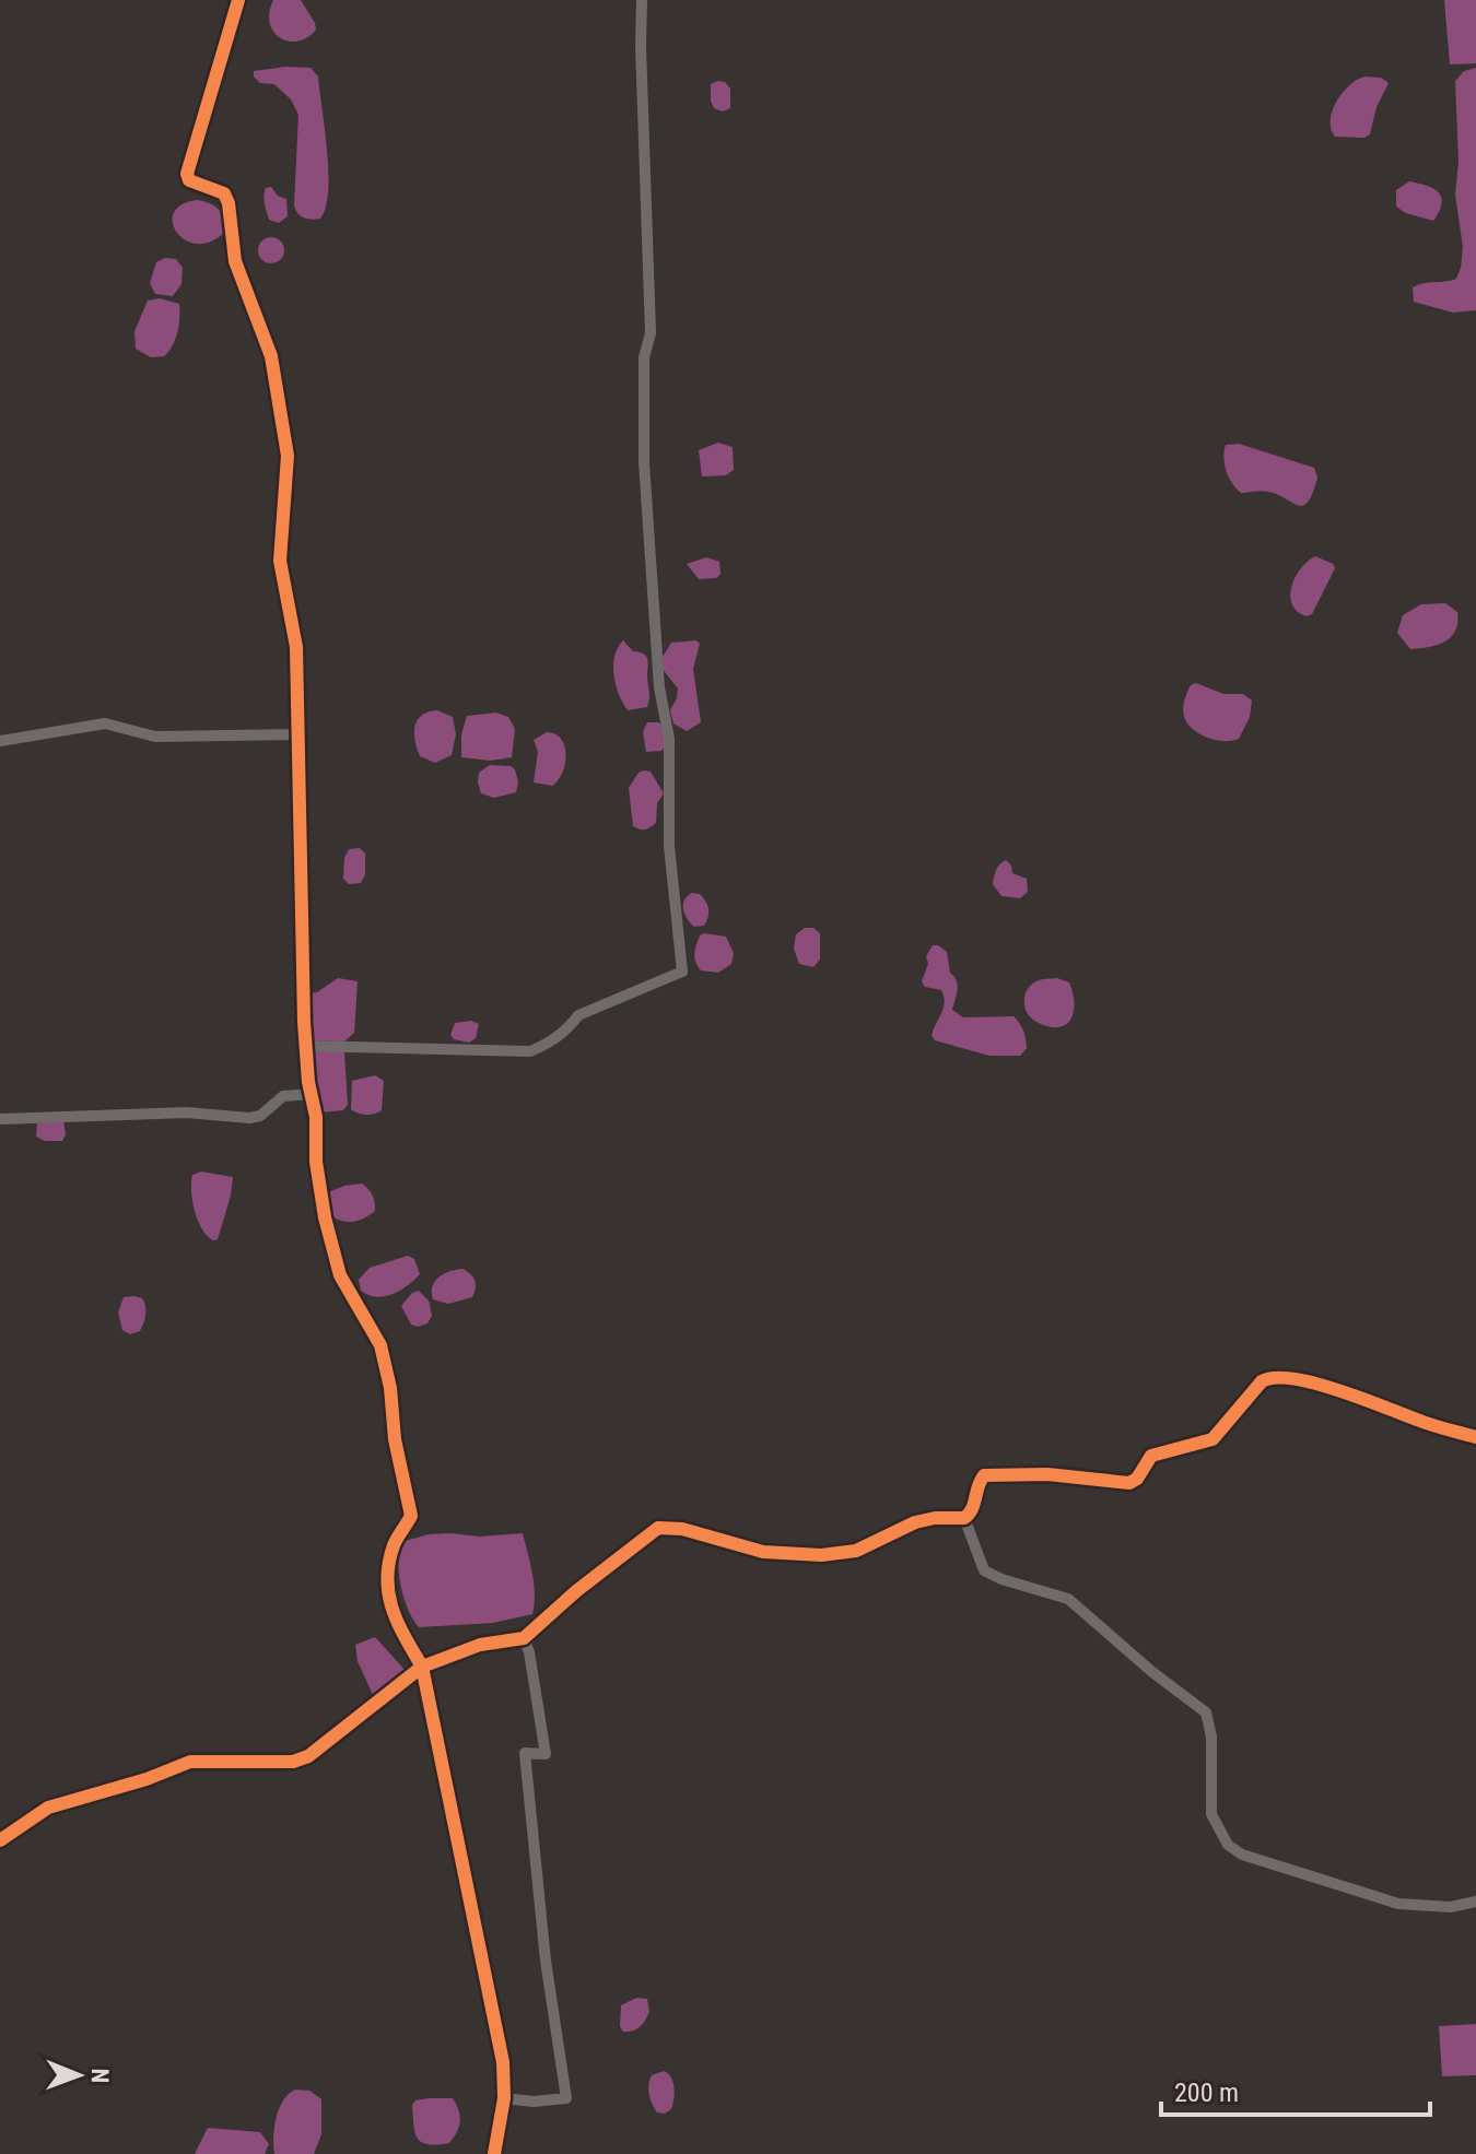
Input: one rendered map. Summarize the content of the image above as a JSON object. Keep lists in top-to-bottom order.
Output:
{
  "scale_bar": "200 m",
  "north": "right"
}
